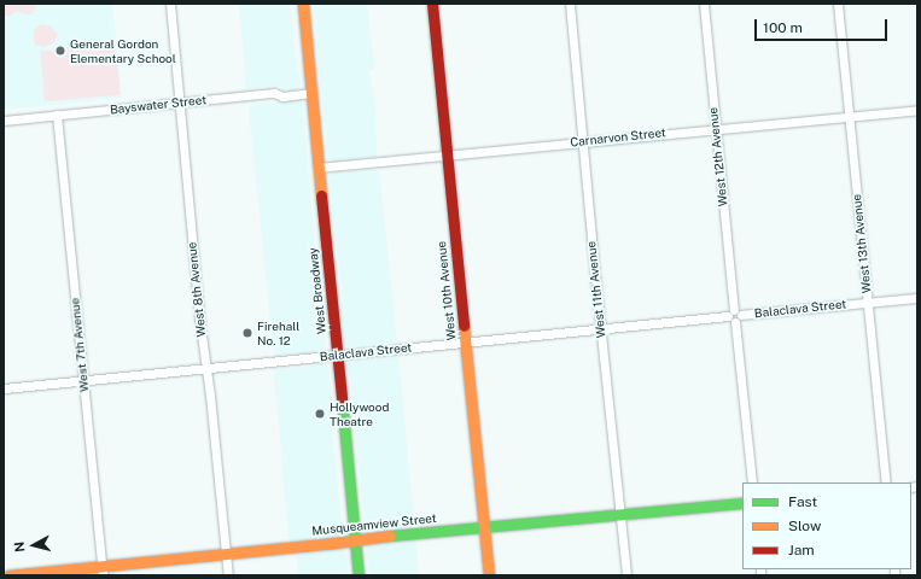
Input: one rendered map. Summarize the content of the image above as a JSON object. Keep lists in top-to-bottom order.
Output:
{
  "streets": {
    "street": [
      "Bayswater Street",
      "Carnarvon Street",
      "West 12th Avenue",
      "West 13th Avenue",
      "West 8th Avenue",
      "West 11th Avenue",
      "West Broadway",
      "West 10th Avenue",
      "Balaclava Street",
      "West 7th Avenue",
      "Musqueamview Street"
    ]
  },
  "crossings": [
    ["Bayswater Street", "West 8th Avenue"],
    ["Bayswater Street", "West Broadway"],
    ["Bayswater Street", "West 7th Avenue"],
    ["Carnarvon Street", "West 12th Avenue"],
    ["Carnarvon Street", "West 13th Avenue"],
    ["Carnarvon Street", "West 11th Avenue"],
    ["Carnarvon Street", "West Broadway"],
    ["Carnarvon Street", "West 10th Avenue"],
    ["West 12th Avenue", "Balaclava Street"],
    ["West 13th Avenue", "Balaclava Street"],
    ["West 8th Avenue", "Balaclava Street"],
    ["West 8th Avenue", "Musqueamview Street"],
    ["West 11th Avenue", "Balaclava Street"],
    ["West 11th Avenue", "Musqueamview Street"],
    ["West Broadway", "Balaclava Street"],
    ["West Broadway", "Musqueamview Street"],
    ["West 10th Avenue", "Balaclava Street"],
    ["West 10th Avenue", "Musqueamview Street"],
    ["Balaclava Street", "West 7th Avenue"],
    ["West 7th Avenue", "Musqueamview Street"]
  ],
  "places": ["General Gordon Elementary School", "Firehall No. 12", "Hollywood Theatre"],
  "legend": ["Fast", "Slow", "Jam"],
  "scale_bar": "100 m",
  "north": "left"
}
